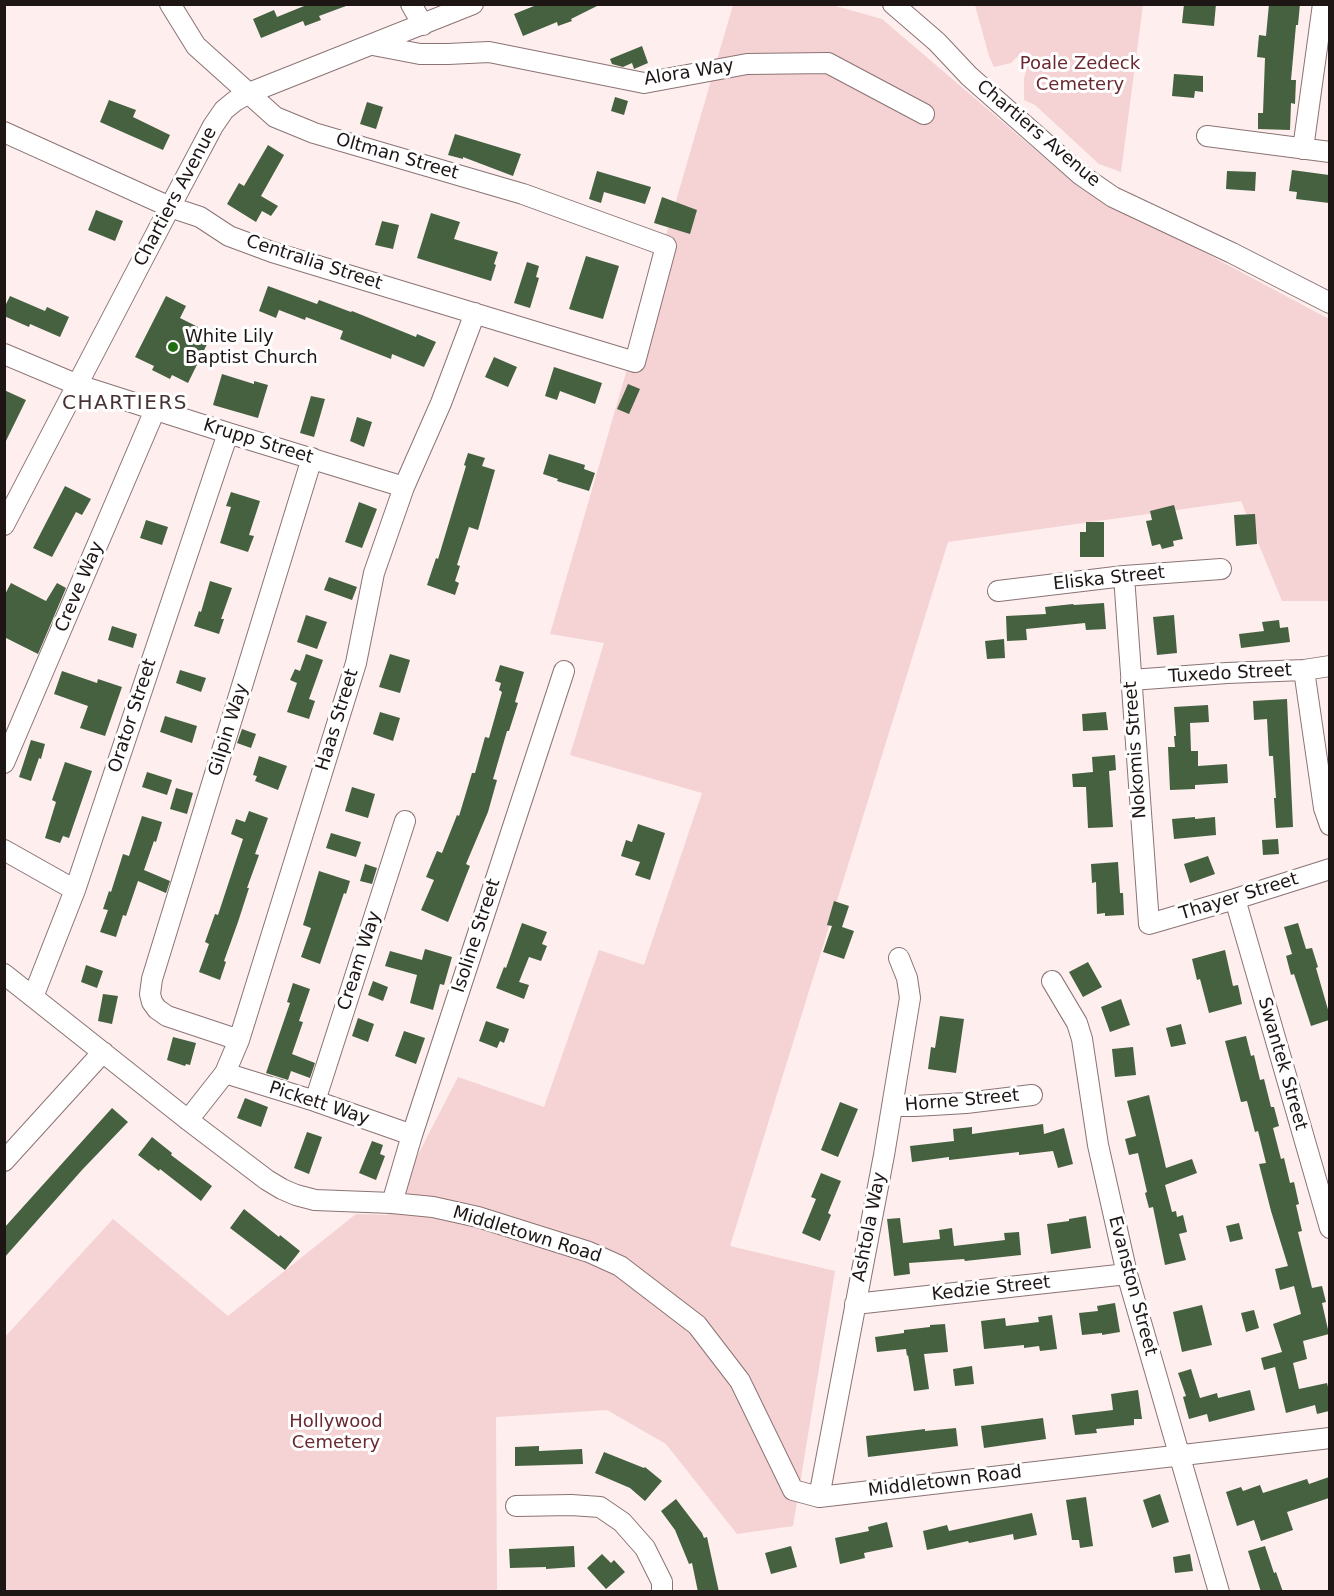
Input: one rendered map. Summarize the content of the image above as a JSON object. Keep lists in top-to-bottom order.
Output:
{
  "streets": {
    "street": [
      "Alora Way",
      "Chartiers Avenue",
      "Oltman Street",
      "Centralia Street",
      "Krupp Street",
      "Eliska Street",
      "Creve Way",
      "Tuxedo Street",
      "Orator Street",
      "Haas Street",
      "Gilpin Way",
      "Nokomis Street",
      "Thayer Street",
      "Isoline Street",
      "Cream Way",
      "Swantek Street",
      "Horne Street",
      "Pickett Way",
      "Ashtola Way",
      "Middletown Road",
      "Evanston Street",
      "Kedzie Street"
    ]
  },
  "crossings": [
    ["Alora Way", "Chartiers Avenue"],
    ["Chartiers Avenue", "Oltman Street"],
    ["Chartiers Avenue", "Centralia Street"],
    ["Chartiers Avenue", "Krupp Street"],
    ["Oltman Street", "Centralia Street"],
    ["Centralia Street", "Haas Street"],
    ["Krupp Street", "Creve Way"],
    ["Krupp Street", "Orator Street"],
    ["Krupp Street", "Haas Street"],
    ["Krupp Street", "Gilpin Way"],
    ["Eliska Street", "Nokomis Street"],
    ["Tuxedo Street", "Nokomis Street"],
    ["Orator Street", "Middletown Road"],
    ["Haas Street", "Gilpin Way"],
    ["Haas Street", "Pickett Way"],
    ["Haas Street", "Middletown Road"],
    ["Nokomis Street", "Thayer Street"],
    ["Thayer Street", "Swantek Street"],
    ["Isoline Street", "Pickett Way"],
    ["Isoline Street", "Middletown Road"],
    ["Cream Way", "Pickett Way"],
    ["Horne Street", "Ashtola Way"],
    ["Ashtola Way", "Middletown Road"],
    ["Ashtola Way", "Kedzie Street"],
    ["Middletown Road", "Evanston Street"],
    ["Evanston Street", "Kedzie Street"]
  ],
  "districts": ["CHARTIERS"],
  "parks": ["Poale Zedeck Cemetery", "Hollywood Cemetery"],
  "places": ["White Lily Baptist Church"]
}
